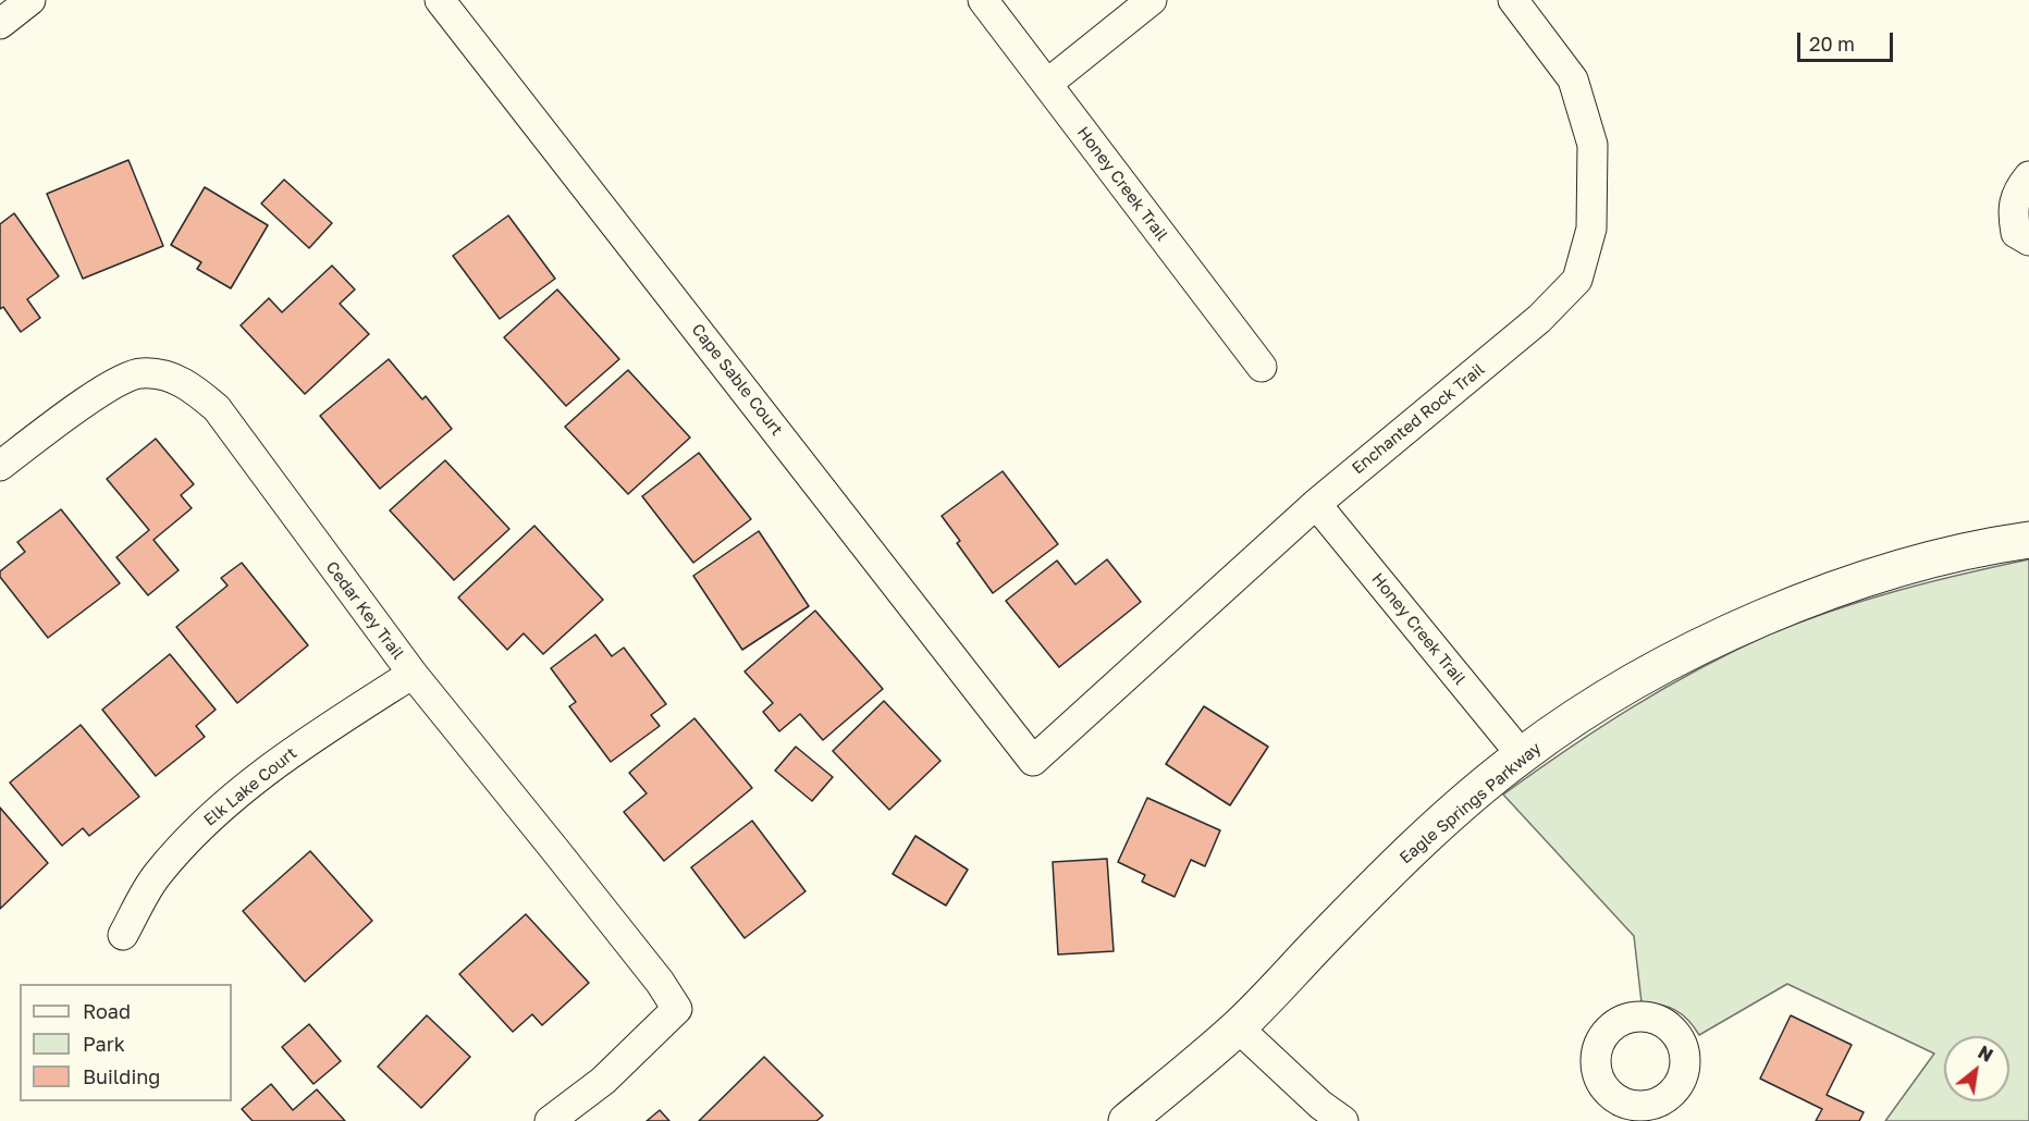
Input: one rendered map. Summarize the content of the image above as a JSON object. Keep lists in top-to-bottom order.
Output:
{
  "streets": {
    "street": [
      "Honey Creek Trail",
      "Cape Sable Court",
      "Enchanted Rock Trail",
      "Cedar Key Trail",
      "Elk Lake Court",
      "Eagle Springs Parkway"
    ]
  },
  "crossings": [
    ["Honey Creek Trail", "Enchanted Rock Trail"],
    ["Honey Creek Trail", "Eagle Springs Parkway"],
    ["Cape Sable Court", "Enchanted Rock Trail"],
    ["Cedar Key Trail", "Elk Lake Court"]
  ],
  "legend": ["Road", "Park", "Building"],
  "scale_bar": "20 m",
  "north": "top right"
}
